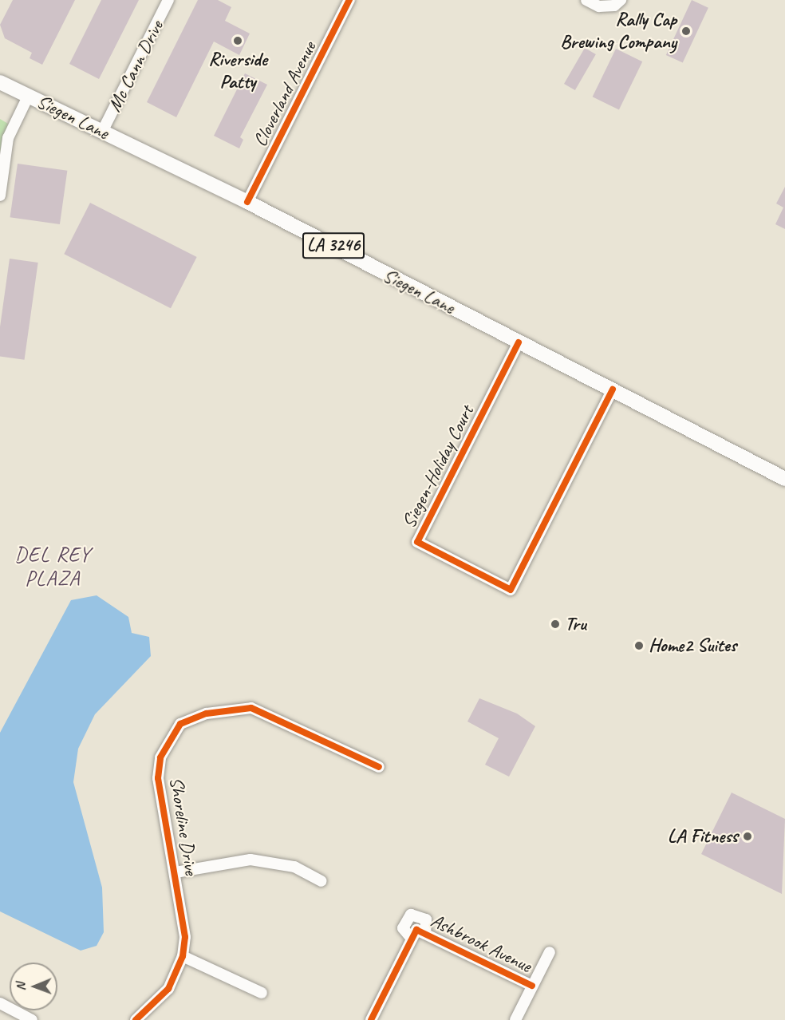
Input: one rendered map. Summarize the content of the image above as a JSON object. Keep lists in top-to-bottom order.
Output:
{
  "streets": {
    "main road": ["Siegen Lane", "LA 3246"],
    "street": [
      "Mc Cann Drive",
      "Cloverland Avenue",
      "Siegen-Holiday Court",
      "Shoreline Drive",
      "Ashbrook Avenue"
    ]
  },
  "crossings": [
    ["Mc Cann Drive", "Siegen Lane"],
    ["Cloverland Avenue", "Siegen Lane"],
    ["Siegen Lane", "Siegen-Holiday Court"]
  ],
  "districts": ["DEL REY PLAZA"],
  "places": [
    "Rally Cap Brewing Company",
    "Riverside Patty",
    "Tru",
    "Home2 Suites",
    "LA Fitness"
  ],
  "north": "left"
}
